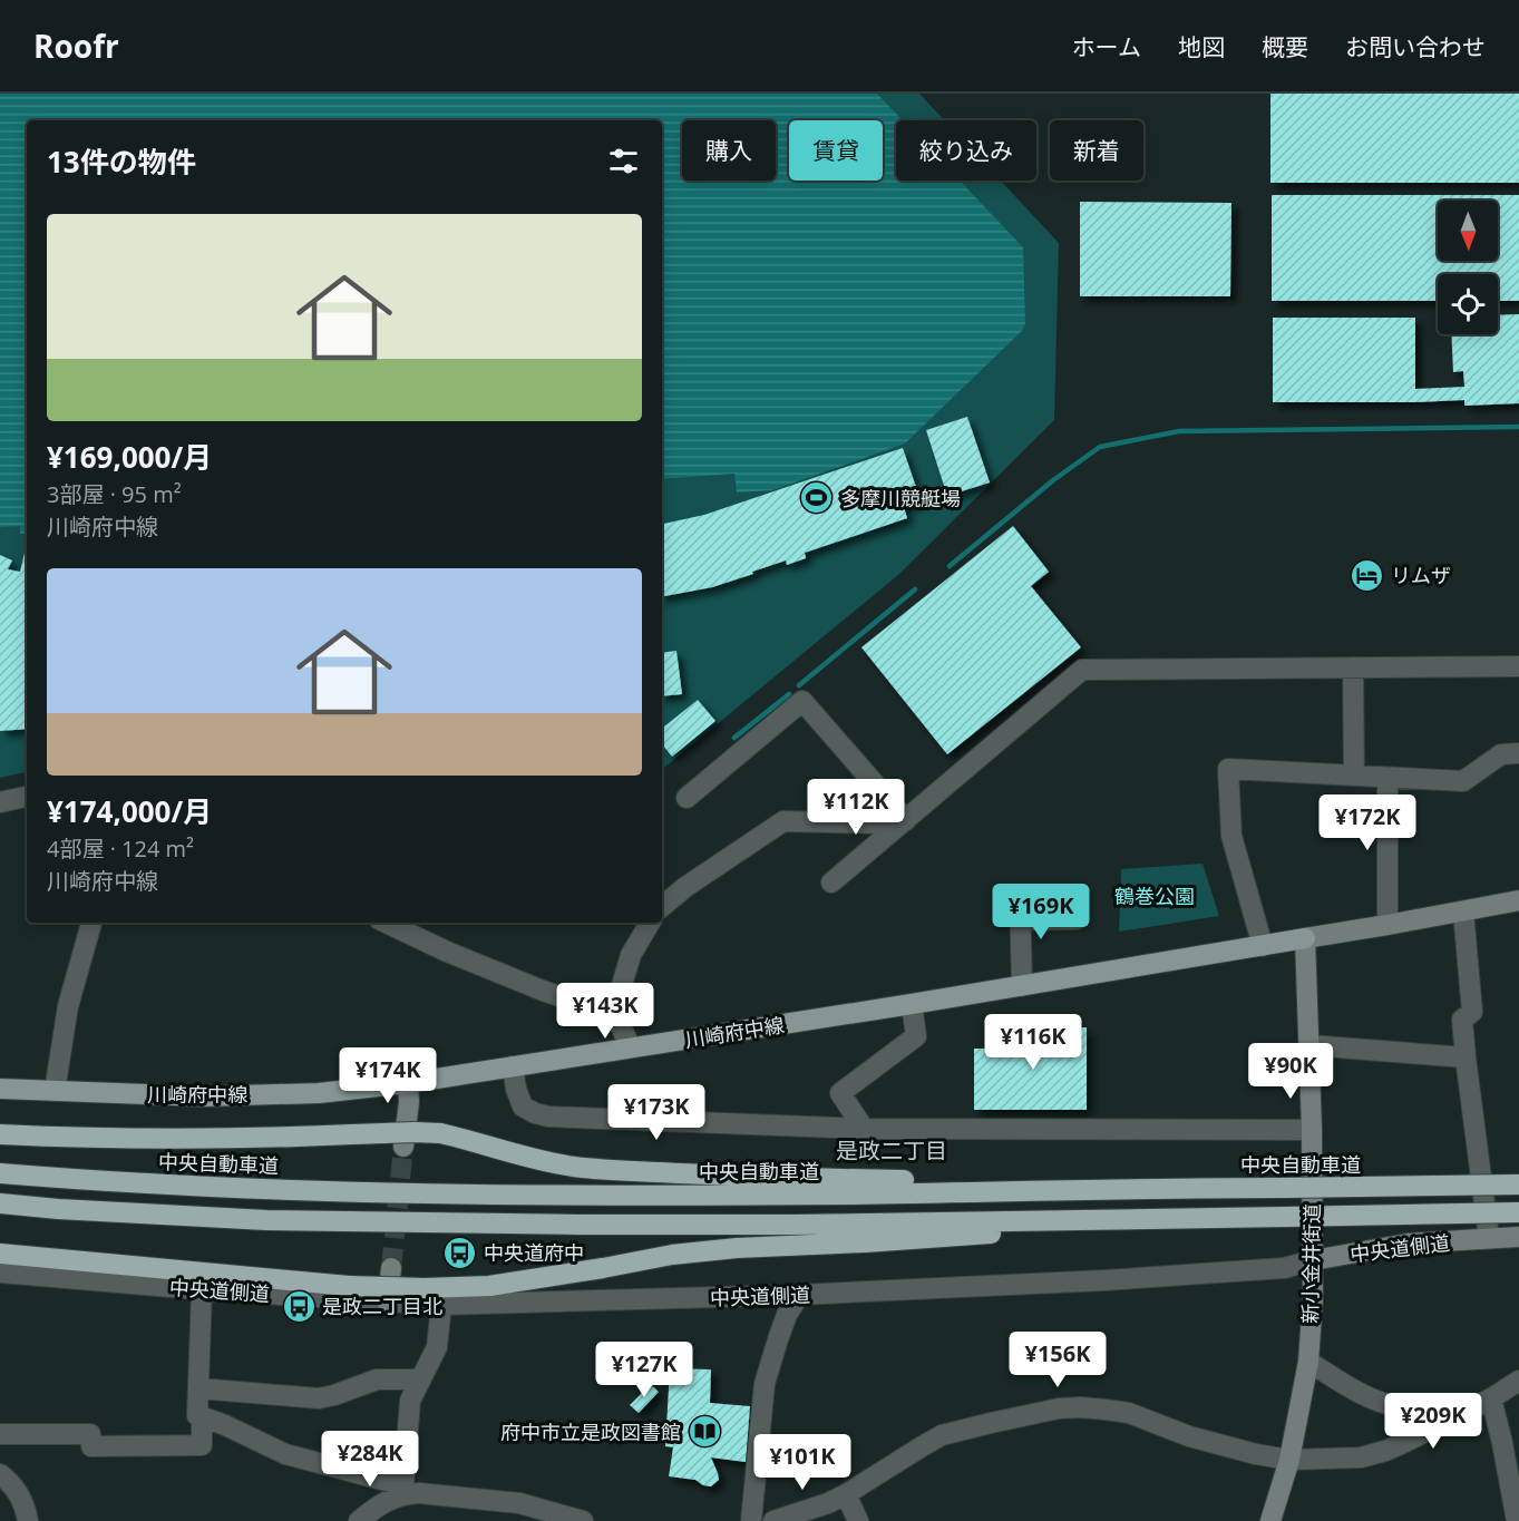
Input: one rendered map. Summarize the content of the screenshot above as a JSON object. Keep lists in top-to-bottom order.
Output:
{
  "streets": {
    "highway": ["中央自動車道"],
    "main road": ["川崎府中線", "中央道側道", "新小金井街道"]
  },
  "crossings": [
    ["川崎府中線", "新小金井街道"],
    ["中央道側道", "新小金井街道"]
  ],
  "districts": ["是政二丁目"],
  "parks": ["鶴巻公園"],
  "places": {
    "sports": ["多摩川競艇場"],
    "hotel": ["リムザ"],
    "bus stop": ["中央道府中", "是政二丁目北"],
    "library": ["府中市立是政図書館"]
  },
  "north": "bottom",
  "page": {
    "header": "Roofr",
    "nav": [
      "ホーム",
      "地図",
      "概要",
      "お問い合わせ"
    ],
    "chip": [
      "購入",
      "賃貸",
      "絞り込み",
      "新着"
    ],
    "heading": "13件の物件",
    "list": [
      {
        "name": "¥169,000/月",
        "note": "3部屋 · 95 m² · 川崎府中線"
      },
      {
        "name": "¥174,000/月",
        "note": "4部屋 · 124 m² · 川崎府中線"
      }
    ],
    "price": [
      "¥112K",
      "¥172K",
      "¥169K",
      "¥143K",
      "¥116K",
      "¥90K",
      "¥174K",
      "¥173K",
      "¥156K",
      "¥127K",
      "¥209K",
      "¥284K",
      "¥101K"
    ]
  }
}
